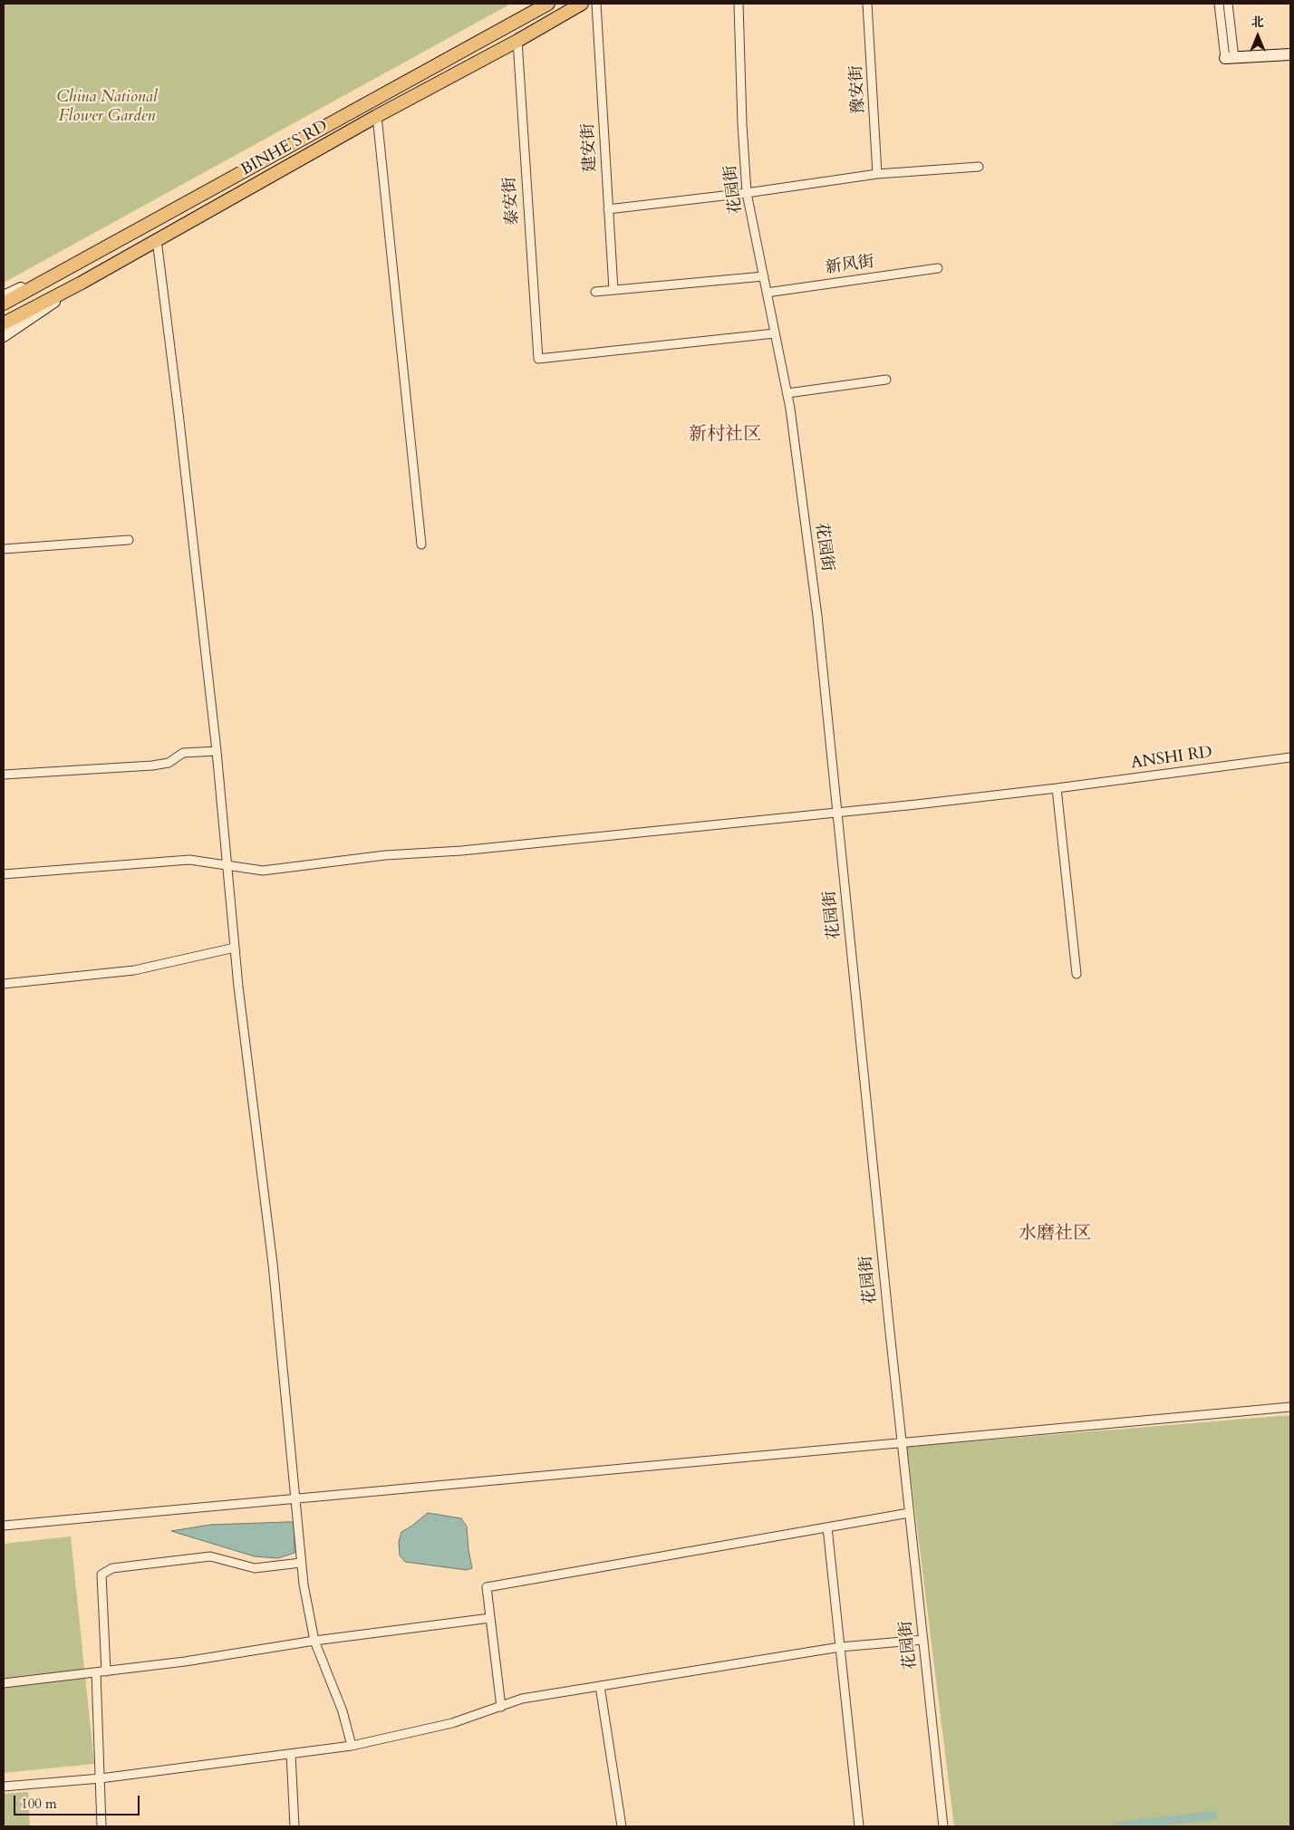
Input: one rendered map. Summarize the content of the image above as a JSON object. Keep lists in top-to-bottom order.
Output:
{
  "streets": {
    "main road": ["BINHE S RD"],
    "street": [
      "豫安街",
      "建安街",
      "花园街",
      "泰安街",
      "新风街",
      "ANSHI RD"
    ]
  },
  "crossings": [
    ["BINHE S RD", "泰安街"],
    ["花园街", "泰安街"],
    ["花园街", "新风街"],
    ["花园街", "ANSHI RD"]
  ],
  "districts": ["新村社区", "水磨社区"],
  "parks": ["China National Flower Garden"],
  "scale_bar": "100 m",
  "north": "top"
}
